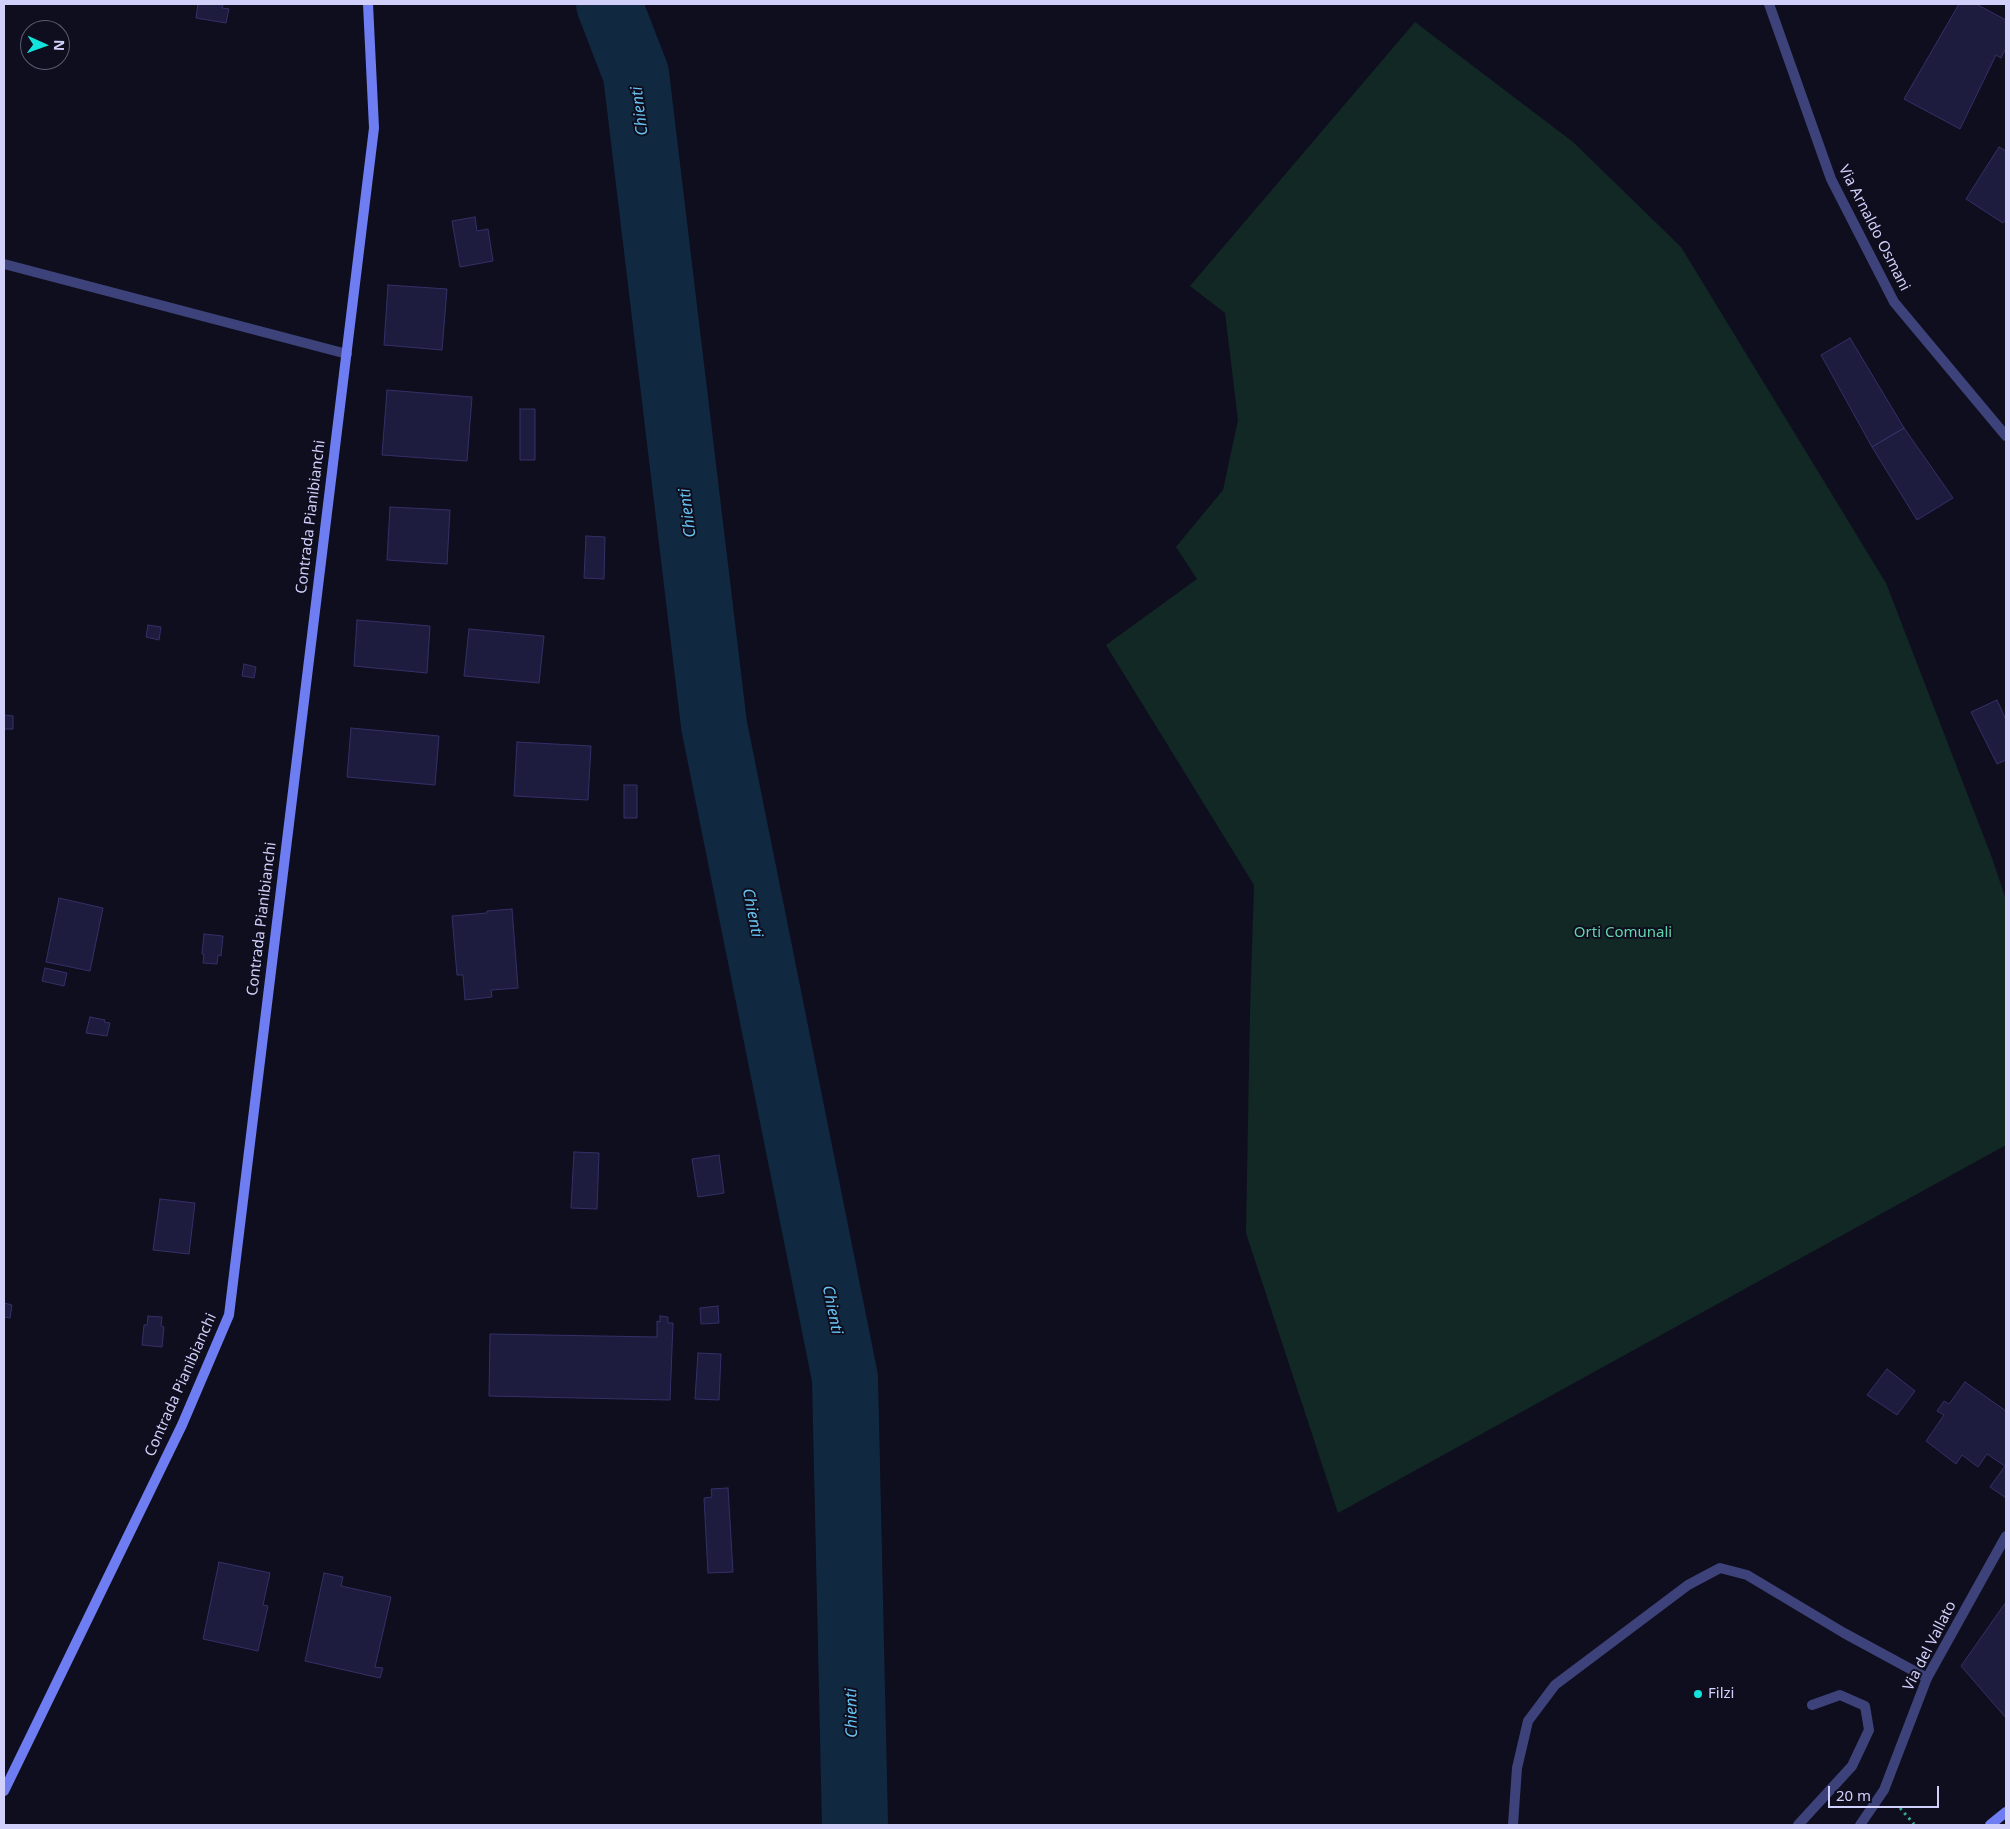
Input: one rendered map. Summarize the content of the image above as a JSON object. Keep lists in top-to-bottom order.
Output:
{
  "streets": {
    "street": ["Via Arnaldo Osmani", "Contrada Pianibianchi", "Via del Vallato"]
  },
  "water": ["Chienti"],
  "parks": ["Orti Comunali"],
  "places": ["Filzi"],
  "scale_bar": "20 m",
  "north": "right"
}
